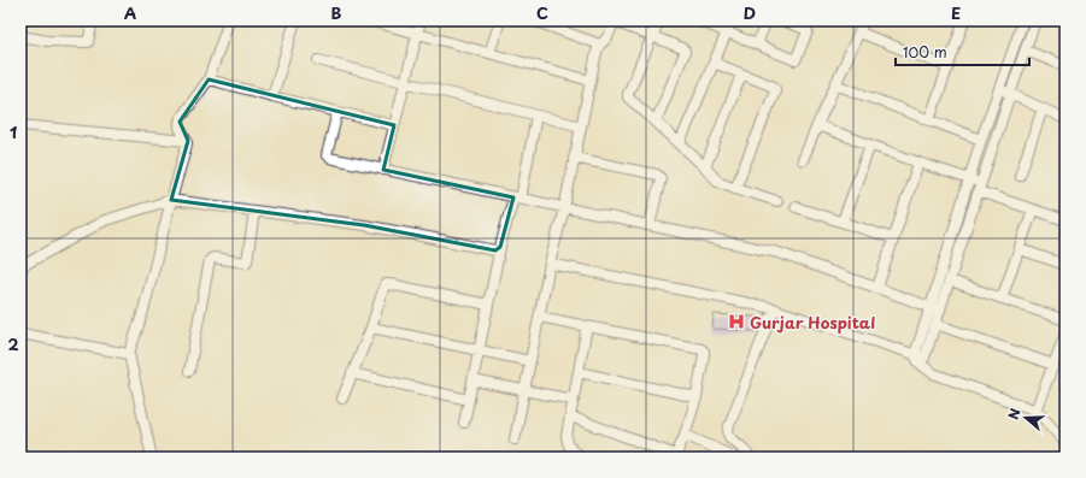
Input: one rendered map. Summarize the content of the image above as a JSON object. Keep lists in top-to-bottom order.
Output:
{
  "places": {
    "hospital": ["Gurjar Hospital"]
  },
  "scale_bar": "100 m",
  "north": "left",
  "grid": {
    "columns": [
      "A",
      "B",
      "C",
      "D",
      "E"
    ],
    "rows": ["1", "2"]
  }
}
